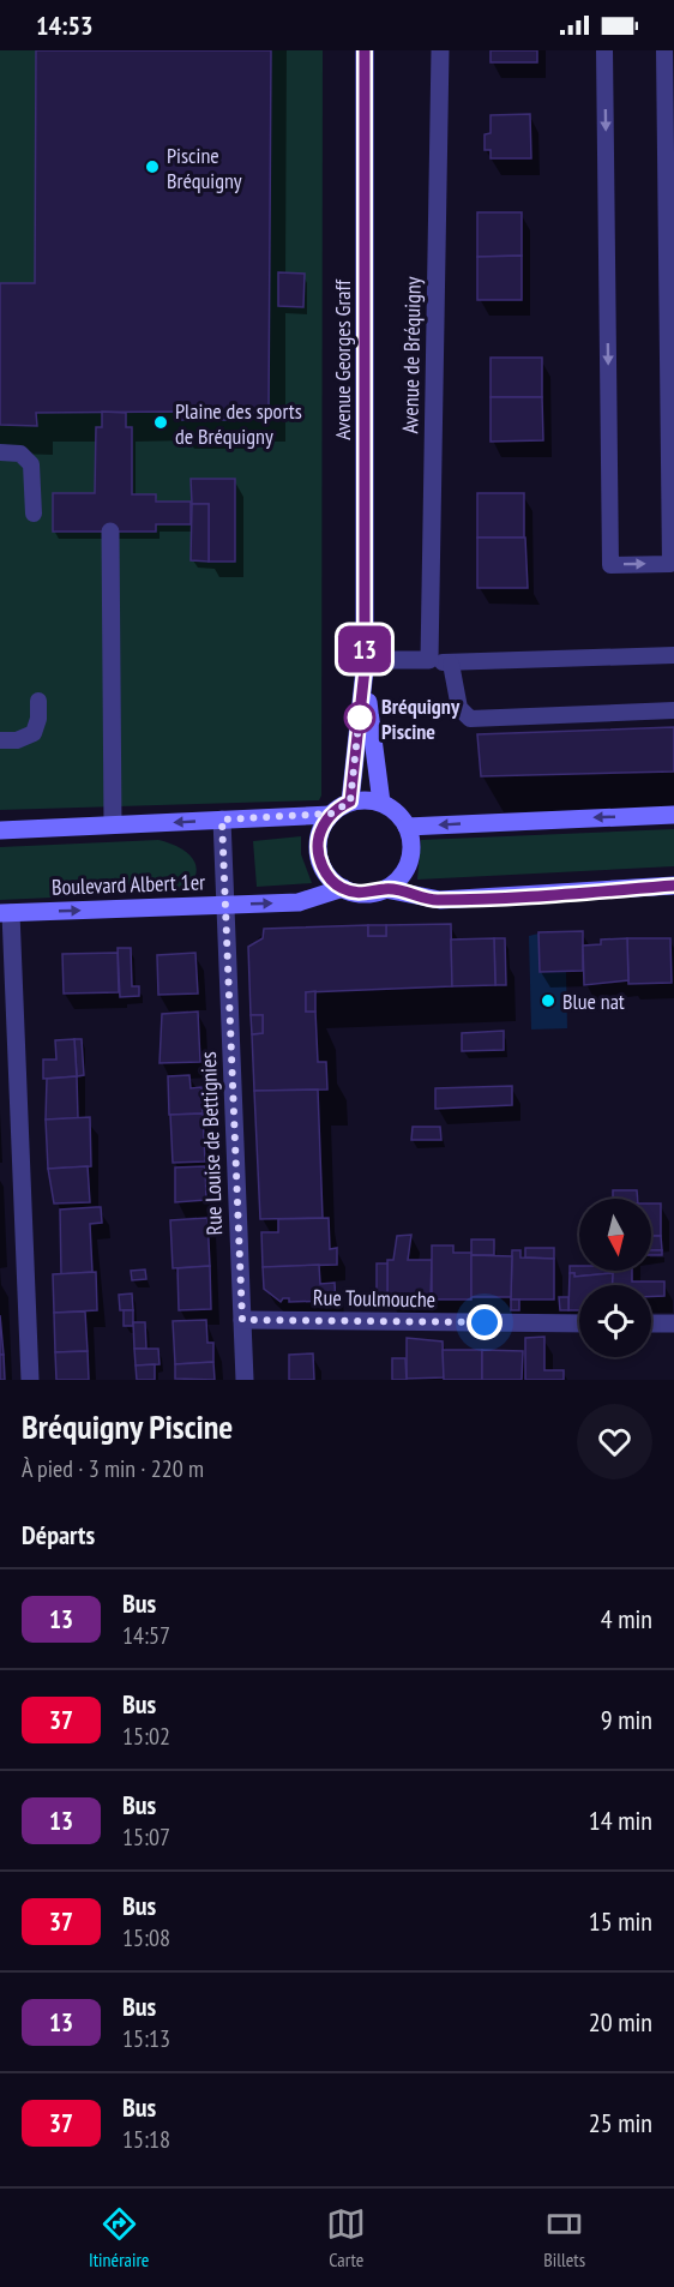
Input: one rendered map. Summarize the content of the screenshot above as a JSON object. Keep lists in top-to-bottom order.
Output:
{
  "streets": {
    "main road": ["Avenue Georges Graff", "Boulevard Albert 1er"],
    "street": ["Avenue de Bréquigny", "Rue Louise de Bettignies", "Rue Toulmouche"]
  },
  "crossings": [
    ["Avenue Georges Graff", "Boulevard Albert 1er"],
    ["Boulevard Albert 1er", "Rue Louise de Bettignies"],
    ["Rue Louise de Bettignies", "Rue Toulmouche"]
  ],
  "places": [
    "Piscine Bréquigny",
    "Plaine des sports de Bréquigny",
    "Bréquigny Piscine",
    "Blue nat"
  ],
  "lines": ["bus line 13"],
  "north": "bottom",
  "page": {
    "status": "14:53",
    "on_map": "13",
    "heading": [
      ["Bréquigny Piscine", "À pied · 3 min · 220 m"],
      "Départs"
    ],
    "list": [
      {
        "mark": "13",
        "name": "Bus",
        "note": "14:57",
        "value": "4 min"
      },
      {
        "mark": "37",
        "name": "Bus",
        "note": "15:02",
        "value": "9 min"
      },
      {
        "mark": "13",
        "name": "Bus",
        "note": "15:07",
        "value": "14 min"
      },
      {
        "mark": "37",
        "name": "Bus",
        "note": "15:08",
        "value": "15 min"
      },
      {
        "mark": "13",
        "name": "Bus",
        "note": "15:13",
        "value": "20 min"
      },
      {
        "mark": "37",
        "name": "Bus",
        "note": "15:18",
        "value": "25 min"
      }
    ],
    "tabs": ["Itinéraire", "Carte", "Billets"]
  }
}
